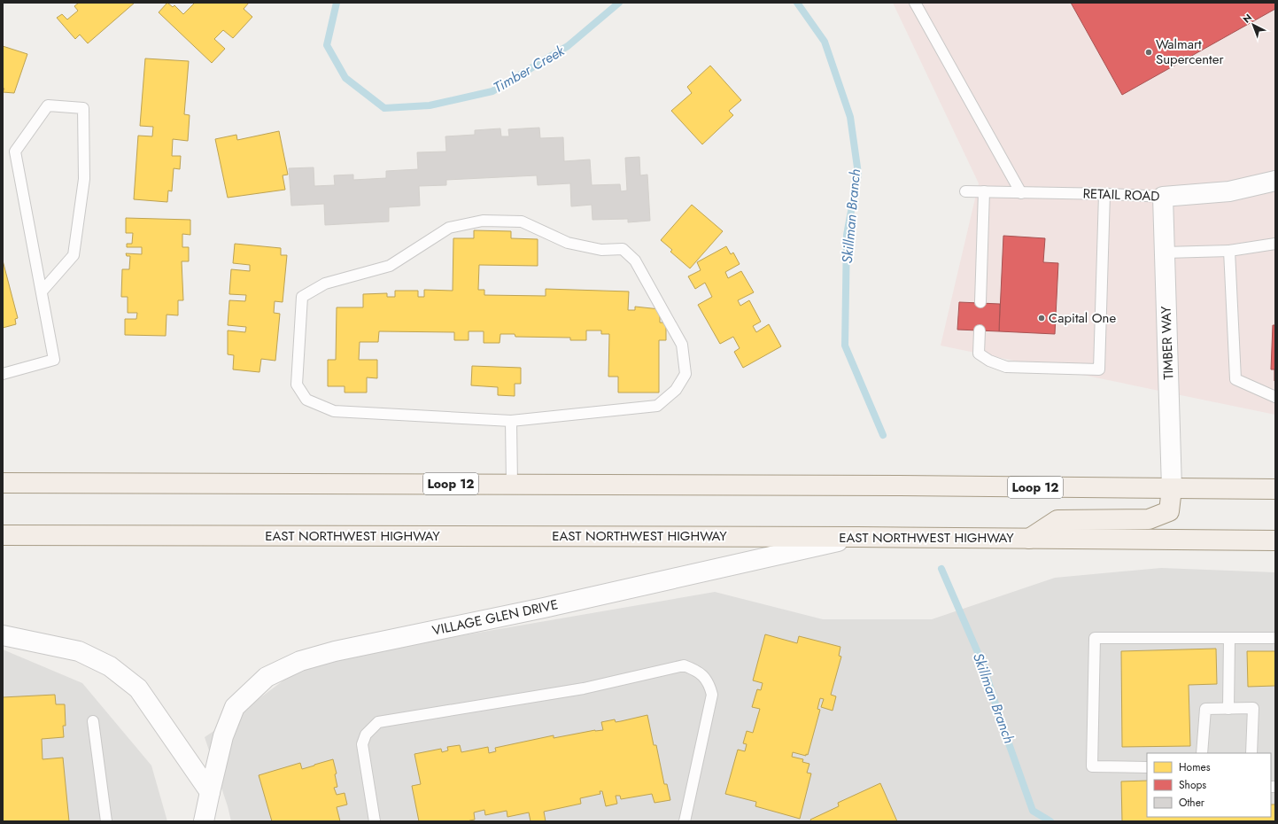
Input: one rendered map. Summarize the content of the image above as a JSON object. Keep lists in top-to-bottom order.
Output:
{
  "streets": {
    "main road": ["Loop 12", "EAST NORTHWEST HIGHWAY"],
    "street": ["RETAIL ROAD", "TIMBER WAY", "VILLAGE GLEN DRIVE"]
  },
  "crossings": [
    ["RETAIL ROAD", "TIMBER WAY"],
    ["TIMBER WAY", "Loop 12"],
    ["EAST NORTHWEST HIGHWAY", "VILLAGE GLEN DRIVE"]
  ],
  "water": ["Timber Creek", "Skillman Branch"],
  "places": ["Walmart Supercenter", "Capital One"],
  "legend": ["Homes", "Shops", "Other"],
  "north": "top left"
}
